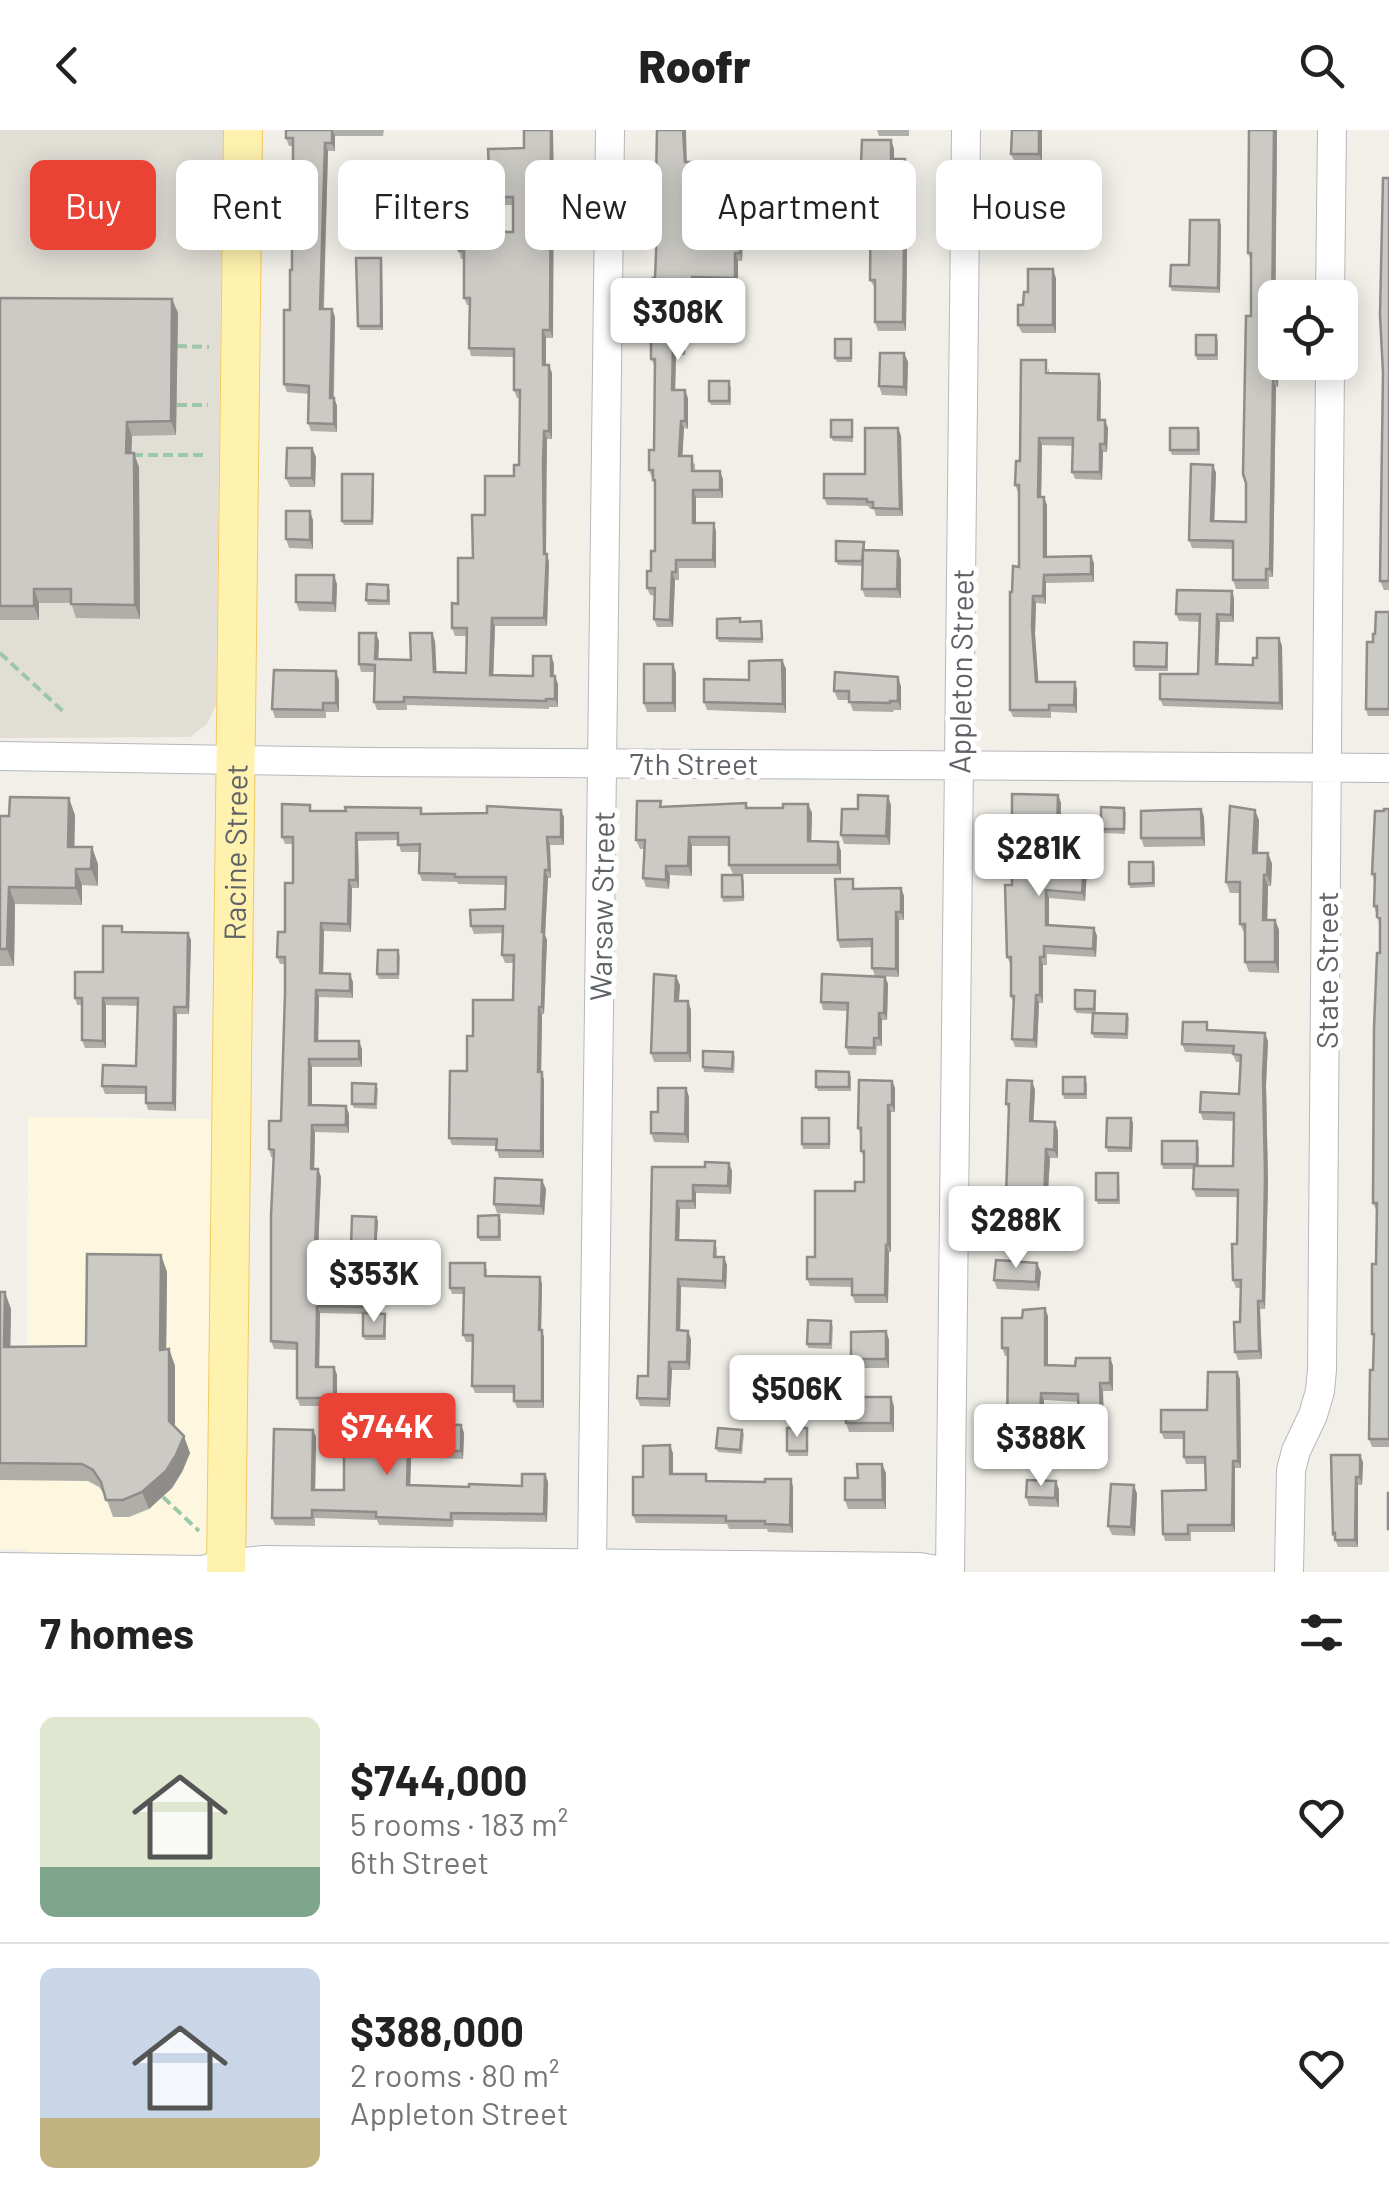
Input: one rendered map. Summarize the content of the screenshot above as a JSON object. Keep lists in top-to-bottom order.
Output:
{
  "streets": {
    "main road": ["Racine Street"],
    "street": [
      "Appleton Street",
      "7th Street",
      "Warsaw Street",
      "State Street"
    ]
  },
  "crossings": [
    ["Appleton Street", "7th Street"],
    ["7th Street", "Racine Street"],
    ["7th Street", "Warsaw Street"],
    ["7th Street", "State Street"]
  ],
  "page": {
    "header": "Roofr",
    "chip": [
      "Buy",
      "Rent",
      "Filters",
      "New",
      "Apartment",
      "House"
    ],
    "price": [
      "$308K",
      "$281K",
      "$288K",
      "$353K",
      "$506K",
      "$744K",
      "$388K"
    ],
    "heading": "7 homes",
    "list": [
      {
        "name": "$744,000",
        "note": "5 rooms · 183 m² · 6th Street"
      },
      {
        "name": "$388,000",
        "note": "2 rooms · 80 m² · Appleton Street"
      }
    ]
  }
}
